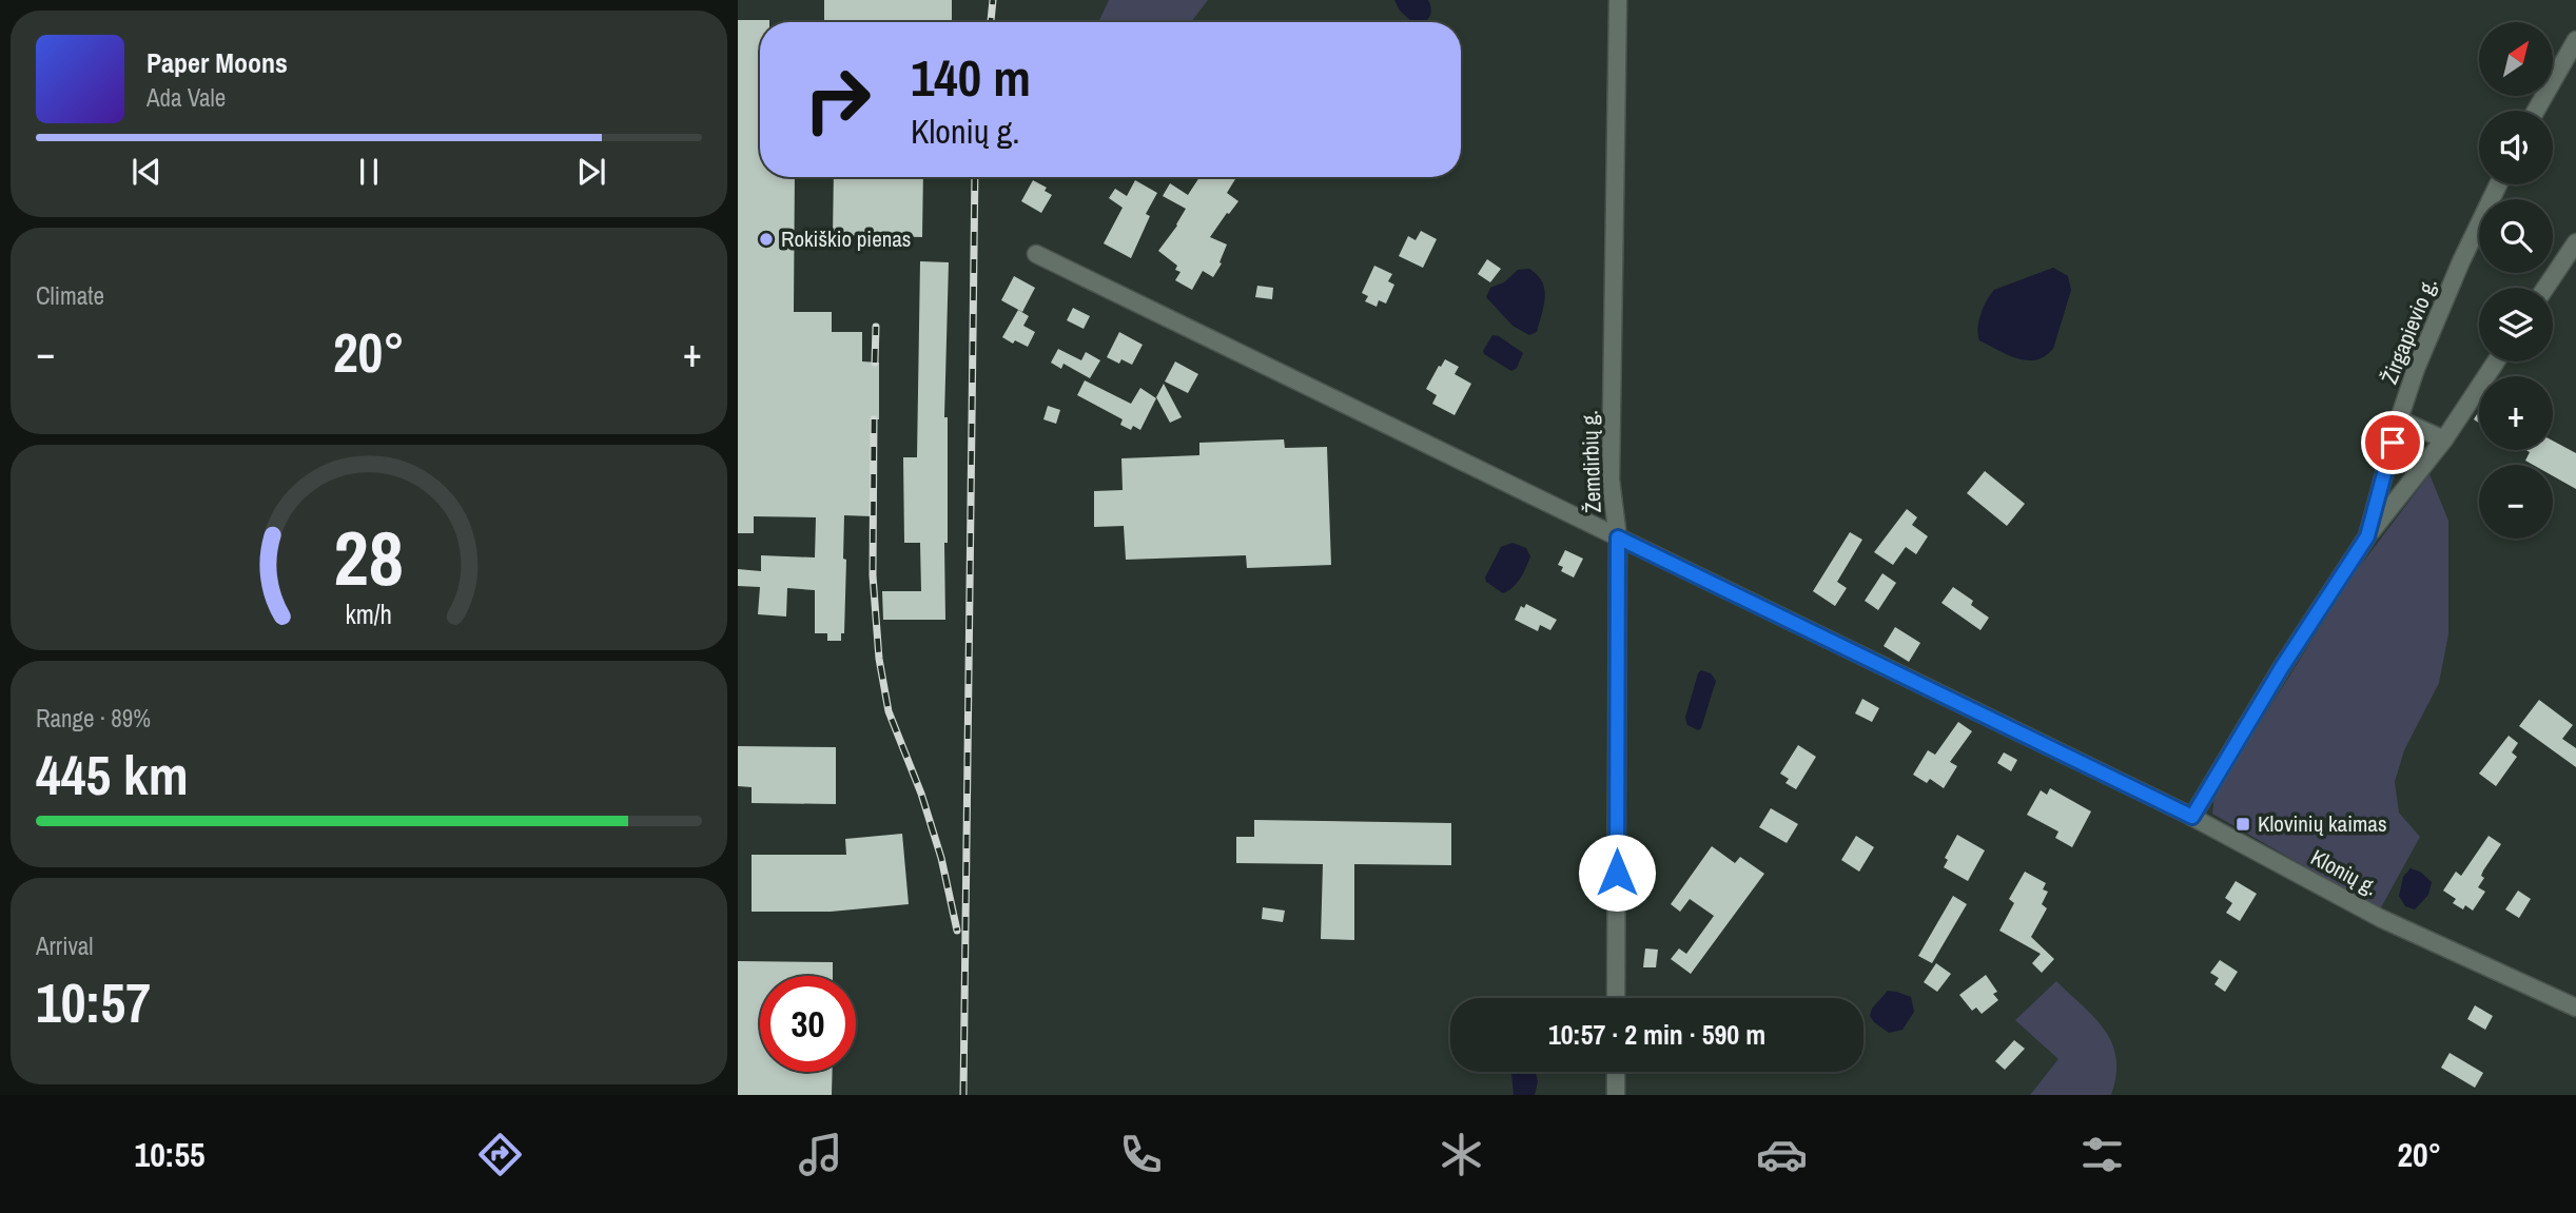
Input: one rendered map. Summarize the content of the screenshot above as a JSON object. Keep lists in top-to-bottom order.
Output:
{
  "streets": {
    "street": ["Žirgapievio g.", "Žemdirbių g.", "Klonių g."]
  },
  "crossings": [
    ["Žirgapievio g.", "Klonių g."],
    ["Žemdirbių g.", "Klonių g."]
  ],
  "places": {
    "other": ["Rokiškio pienas"],
    "transit": ["Klovinių kaimas"]
  },
  "north": "top right",
  "page": {
    "map_buttons": ["+", "−"],
    "turn": ["140 m", "Klonių g."],
    "song": ["Paper Moons", "Ada Vale"],
    "tile": [
      "Climate",
      ["Range · 89%", "445 km"],
      ["Arrival", "10:57"]
    ],
    "heat": ["−", "20°", "+"],
    "limit": "30",
    "trip": "10:57 · 2 min · 590 m",
    "tabs": ["10:55", "20°"],
    "gauge": ["28", "km/h"]
  }
}
